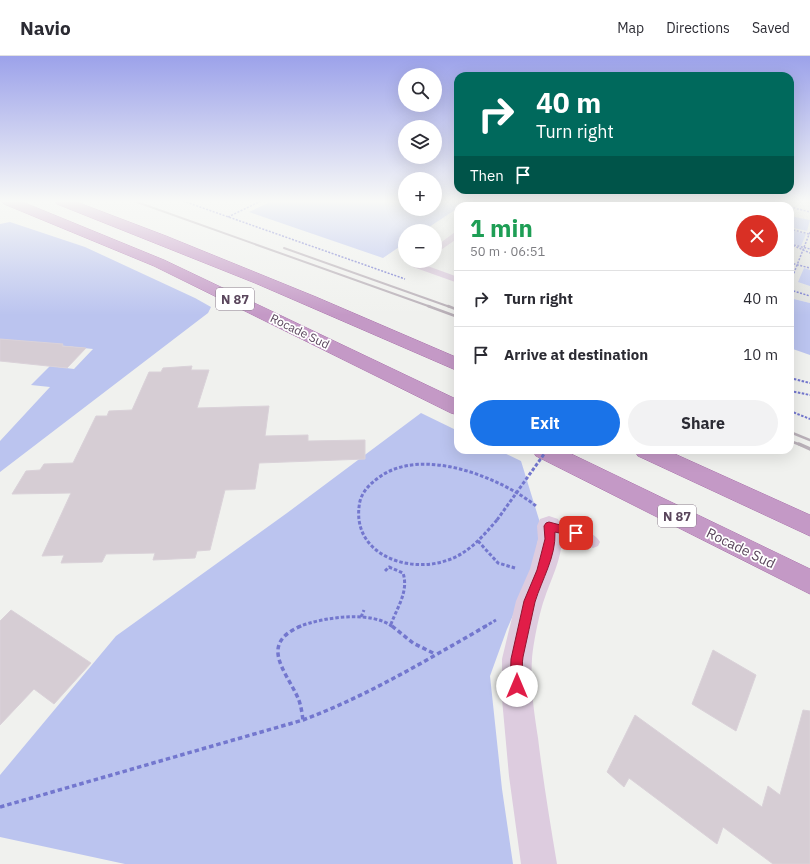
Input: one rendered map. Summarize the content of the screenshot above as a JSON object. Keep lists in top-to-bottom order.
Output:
{
  "streets": {
    "highway": ["N 87", "Rocade Sud"]
  },
  "page": {
    "header": "Navio",
    "nav": ["Map", "Directions", "Saved"],
    "map_buttons": ["+", "−"],
    "turn": ["40 m", "Turn right"],
    "then": "Then",
    "heading": ["1 min", "50 m · 06:51"],
    "list": [
      {
        "name": "Turn right",
        "value": "40 m"
      },
      {
        "name": "Arrive at destination",
        "value": "10 m"
      }
    ],
    "buttons": ["Exit", "Share"]
  }
}
